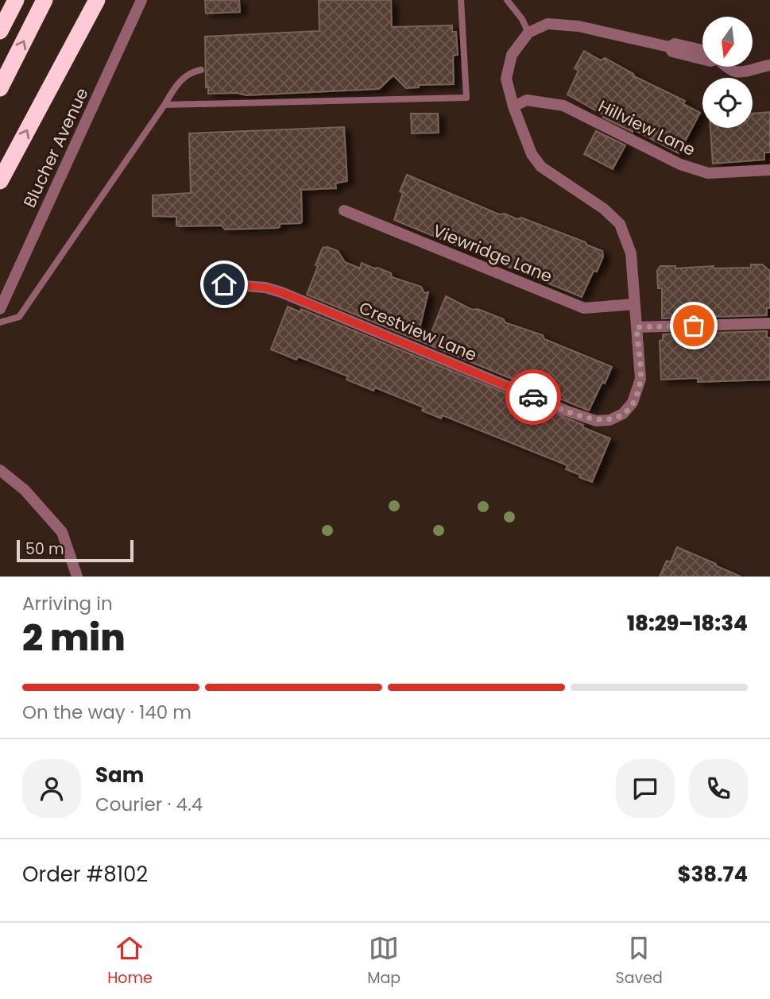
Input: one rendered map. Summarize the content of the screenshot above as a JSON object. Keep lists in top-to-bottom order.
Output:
{
  "streets": {
    "street": [
      "Hillview Lane",
      "Blucher Avenue",
      "Viewridge Lane",
      "Crestview Lane"
    ]
  },
  "scale_bar": "50 m",
  "north": "bottom",
  "page": {
    "scale": "50 m",
    "heading": ["2 min", "Arriving in", "18:29–18:34"],
    "panel": [
      "Sam",
      "Courier · 4.4",
      "Order #8102",
      "$38.74"
    ],
    "bar": "On the way · 140 m",
    "tabs": ["Home", "Map", "Saved"]
  }
}
